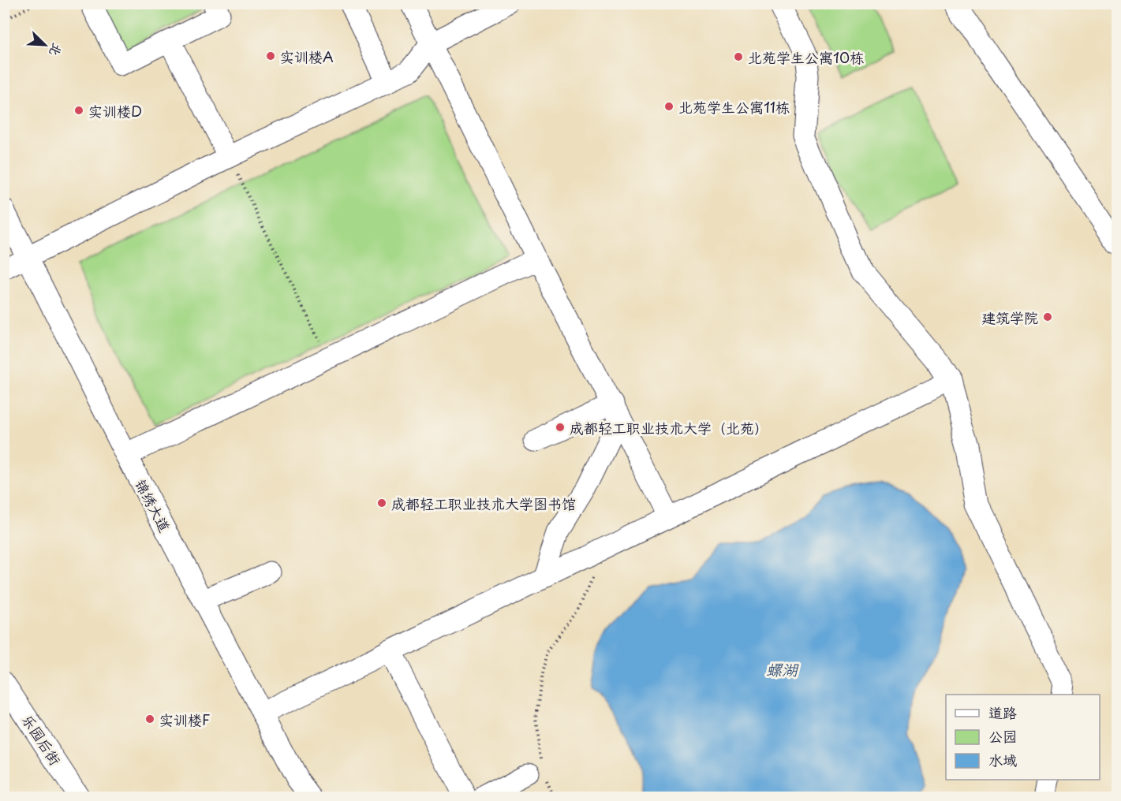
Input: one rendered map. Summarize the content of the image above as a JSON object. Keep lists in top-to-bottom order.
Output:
{
  "streets": {
    "street": ["锦绣大道", "乐园后街"]
  },
  "water": ["螺湖"],
  "places": [
    "实训楼A",
    "北苑学生公寓10栋",
    "北苑学生公寓11栋",
    "实训楼D",
    "建筑学院",
    "成都轻工职业技术大学（北苑）",
    "成都轻工职业技术大学图书馆",
    "实训楼F"
  ],
  "legend": ["道路", "公园", "水域"],
  "north": "bottom right"
}
